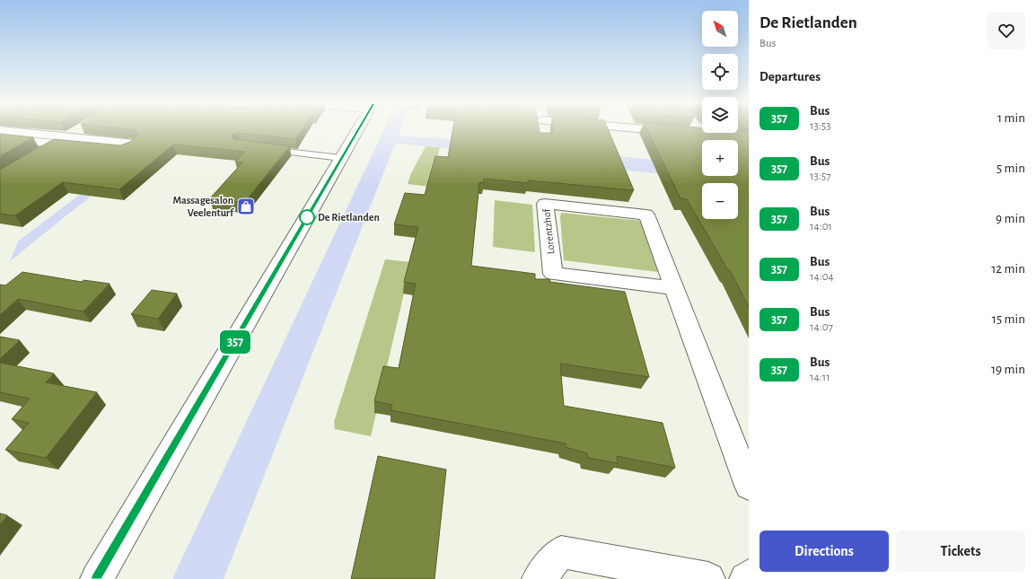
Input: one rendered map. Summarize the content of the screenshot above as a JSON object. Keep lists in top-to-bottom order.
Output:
{
  "streets": {
    "street": ["Lorentzhof"]
  },
  "places": {
    "shop": ["Massagesalon Veelenturf"],
    "other": ["De Rietlanden"]
  },
  "lines": ["bus line 357"],
  "north": "top left",
  "page": {
    "on_map": "357",
    "heading": [
      ["De Rietlanden", "Bus"],
      "Departures"
    ],
    "map_buttons": ["+", "−"],
    "list": [
      {
        "mark": "357",
        "name": "Bus",
        "note": "13:53",
        "value": "1 min"
      },
      {
        "mark": "357",
        "name": "Bus",
        "note": "13:57",
        "value": "5 min"
      },
      {
        "mark": "357",
        "name": "Bus",
        "note": "14:01",
        "value": "9 min"
      },
      {
        "mark": "357",
        "name": "Bus",
        "note": "14:04",
        "value": "12 min"
      },
      {
        "mark": "357",
        "name": "Bus",
        "note": "14:07",
        "value": "15 min"
      },
      {
        "mark": "357",
        "name": "Bus",
        "note": "14:11",
        "value": "19 min"
      }
    ],
    "buttons": ["Directions", "Tickets"]
  }
}
